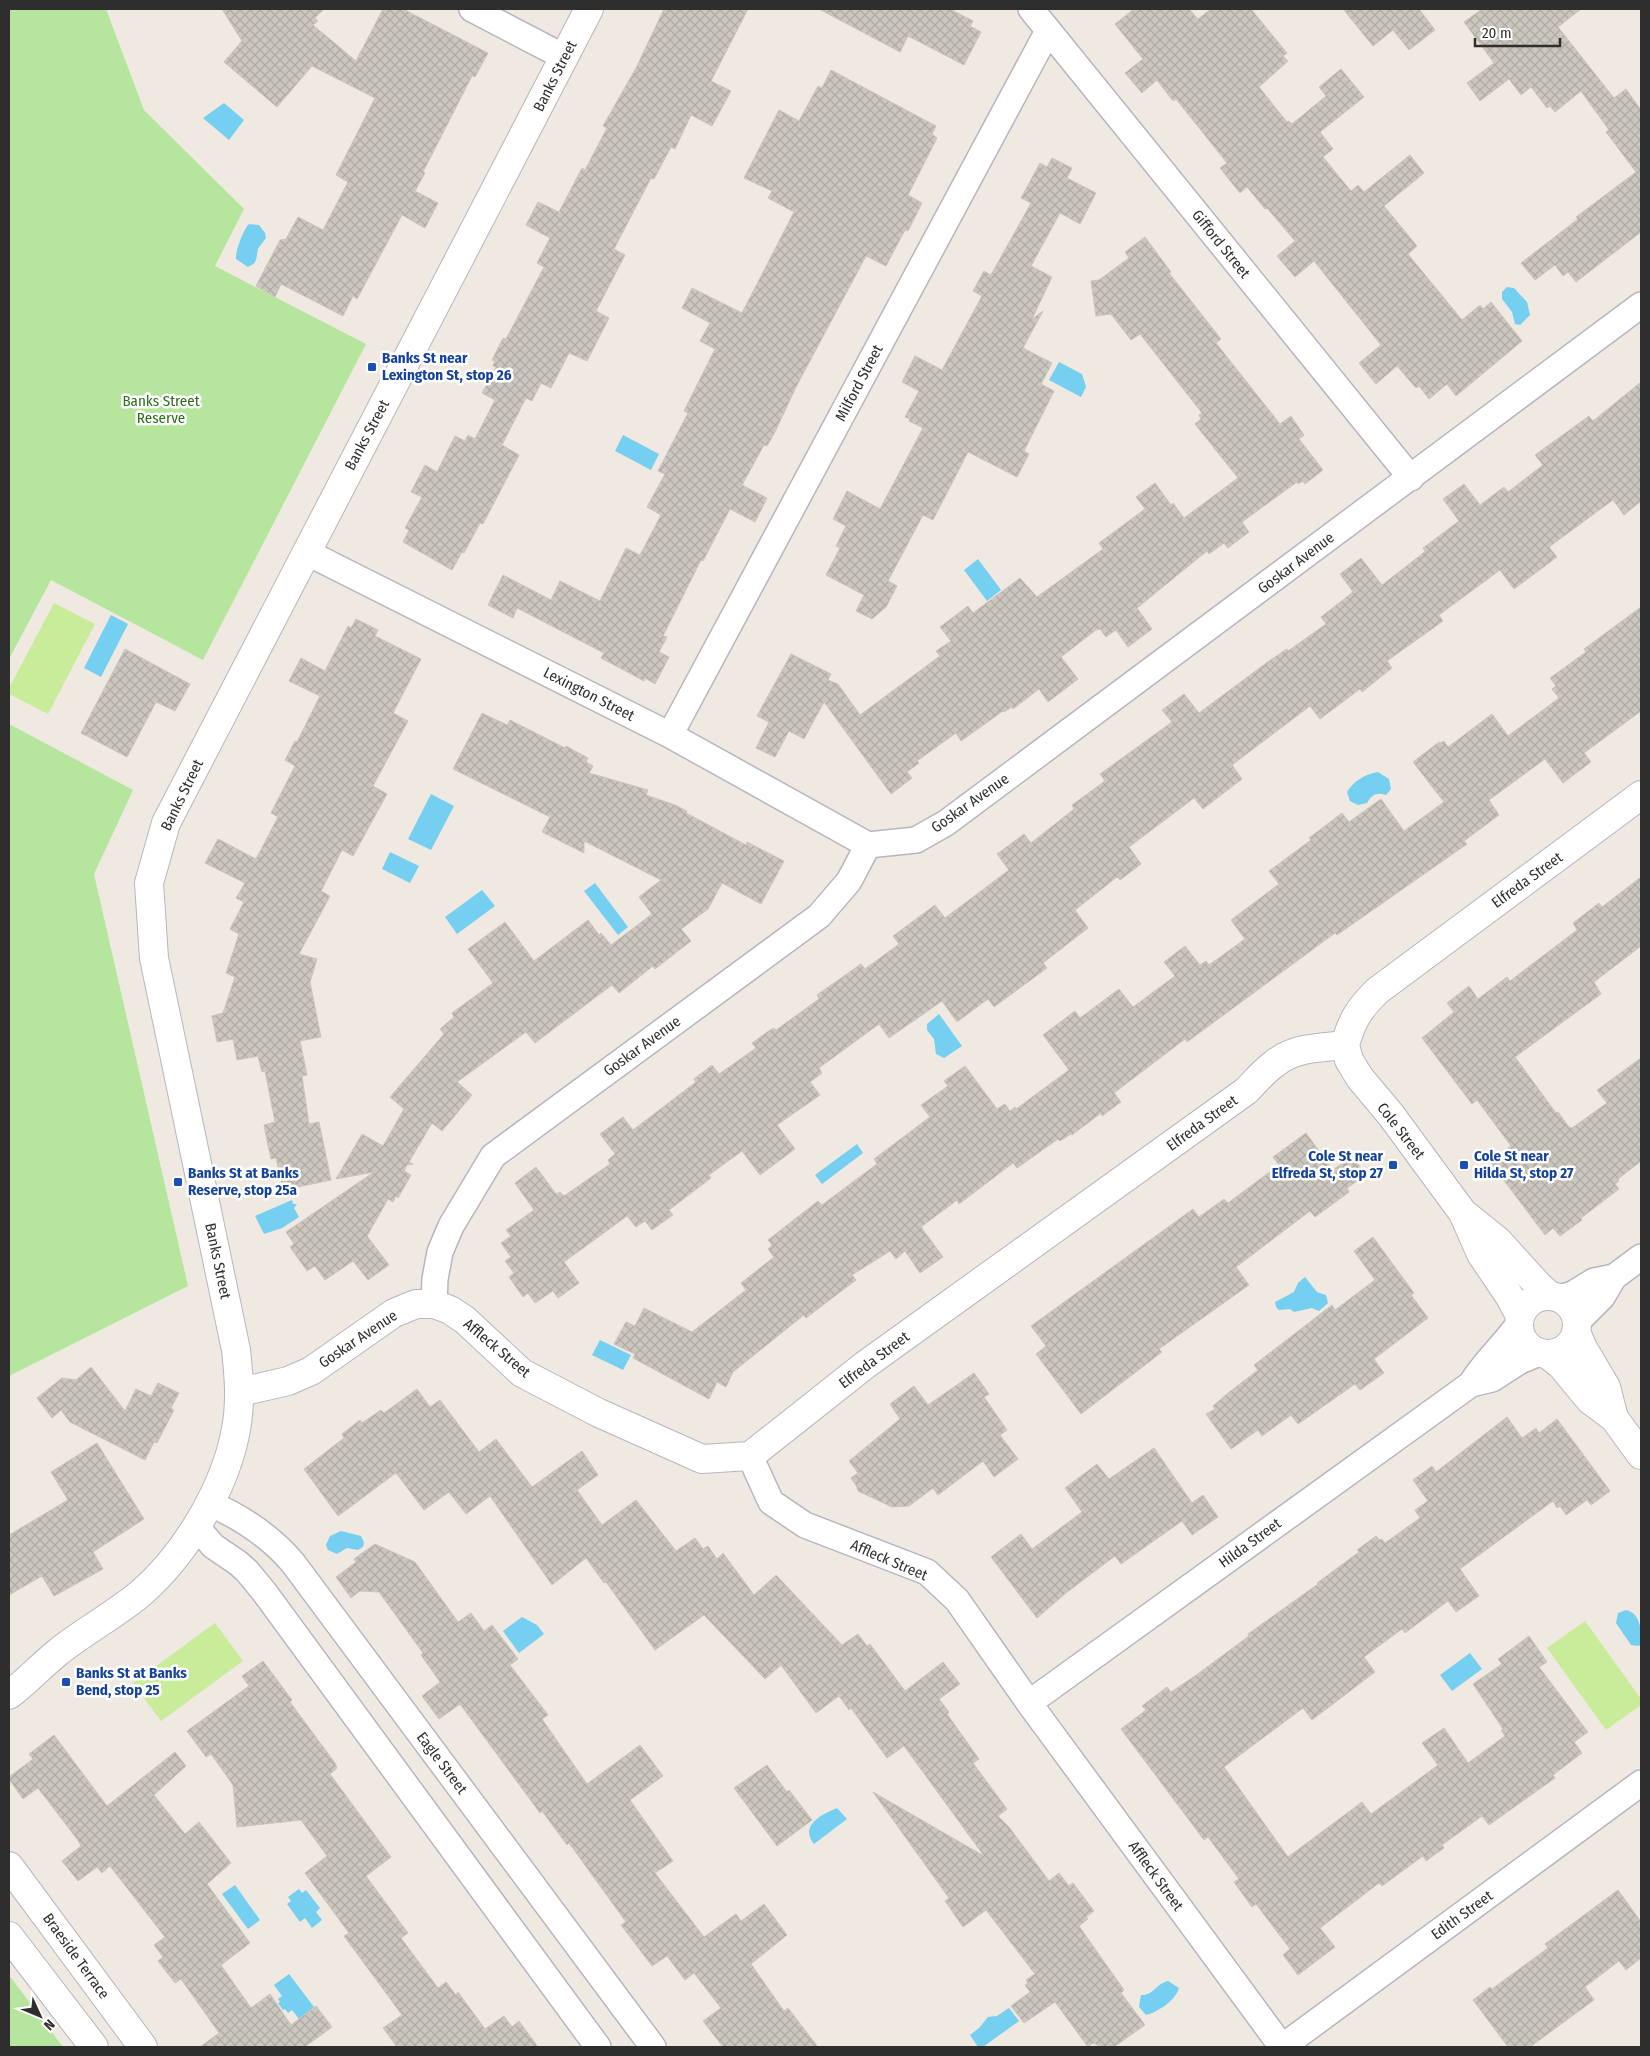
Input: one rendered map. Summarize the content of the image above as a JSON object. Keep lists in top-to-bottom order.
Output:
{
  "streets": {
    "street": [
      "Banks Street",
      "Gifford Street",
      "Milford Street",
      "Goskar Avenue",
      "Lexington Street",
      "Elfreda Street",
      "Cole Street",
      "Affleck Street",
      "Hilda Street",
      "Eagle Street",
      "Edith Street",
      "Braeside Terrace"
    ]
  },
  "crossings": [
    ["Banks Street", "Goskar Avenue"],
    ["Banks Street", "Lexington Street"],
    ["Banks Street", "Eagle Street"],
    ["Gifford Street", "Milford Street"],
    ["Gifford Street", "Goskar Avenue"],
    ["Milford Street", "Lexington Street"],
    ["Goskar Avenue", "Lexington Street"],
    ["Goskar Avenue", "Affleck Street"],
    ["Elfreda Street", "Cole Street"],
    ["Elfreda Street", "Affleck Street"],
    ["Cole Street", "Hilda Street"],
    ["Affleck Street", "Hilda Street"],
    ["Affleck Street", "Edith Street"]
  ],
  "parks": ["Banks Street Reserve"],
  "places": {
    "transit": [
      "Banks St near Lexington St, stop 26",
      "Cole St near Elfreda St, stop 27",
      "Cole St near Hilda St, stop 27",
      "Banks St at Banks Reserve, stop 25a",
      "Banks St at Banks Bend, stop 25"
    ]
  },
  "scale_bar": "20 m",
  "north": "bottom right"
}
